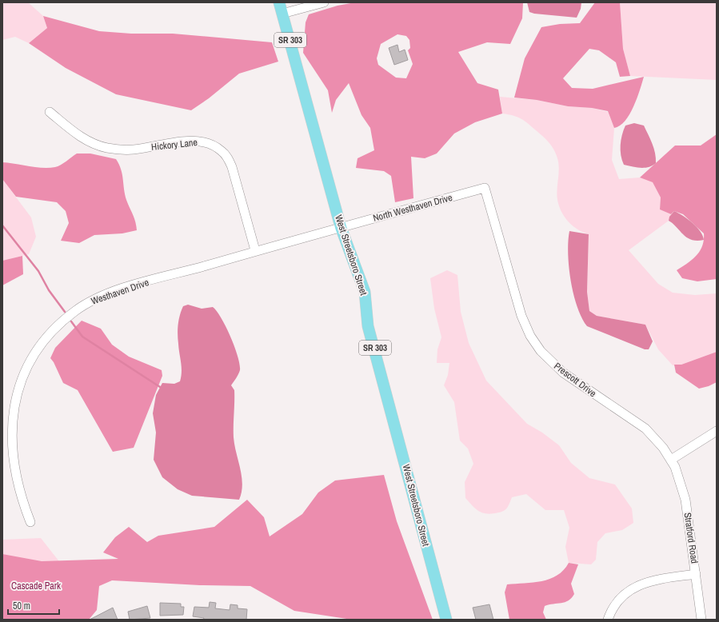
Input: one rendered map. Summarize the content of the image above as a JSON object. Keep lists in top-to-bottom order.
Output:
{
  "streets": {
    "main road": ["SR 303", "West Streetsboro Street"],
    "street": [
      "Hickory Lane",
      "North Westhaven Drive",
      "Westhaven Drive",
      "Prescott Drive",
      "Stratford Road"
    ]
  },
  "crossings": [
    ["Hickory Lane", "Westhaven Drive"],
    ["North Westhaven Drive", "West Streetsboro Street"],
    ["North Westhaven Drive", "Westhaven Drive"],
    ["North Westhaven Drive", "Prescott Drive"],
    ["West Streetsboro Street", "Westhaven Drive"],
    ["Prescott Drive", "Stratford Road"]
  ],
  "parks": ["Cascade Park"],
  "scale_bar": "50 m"
}
